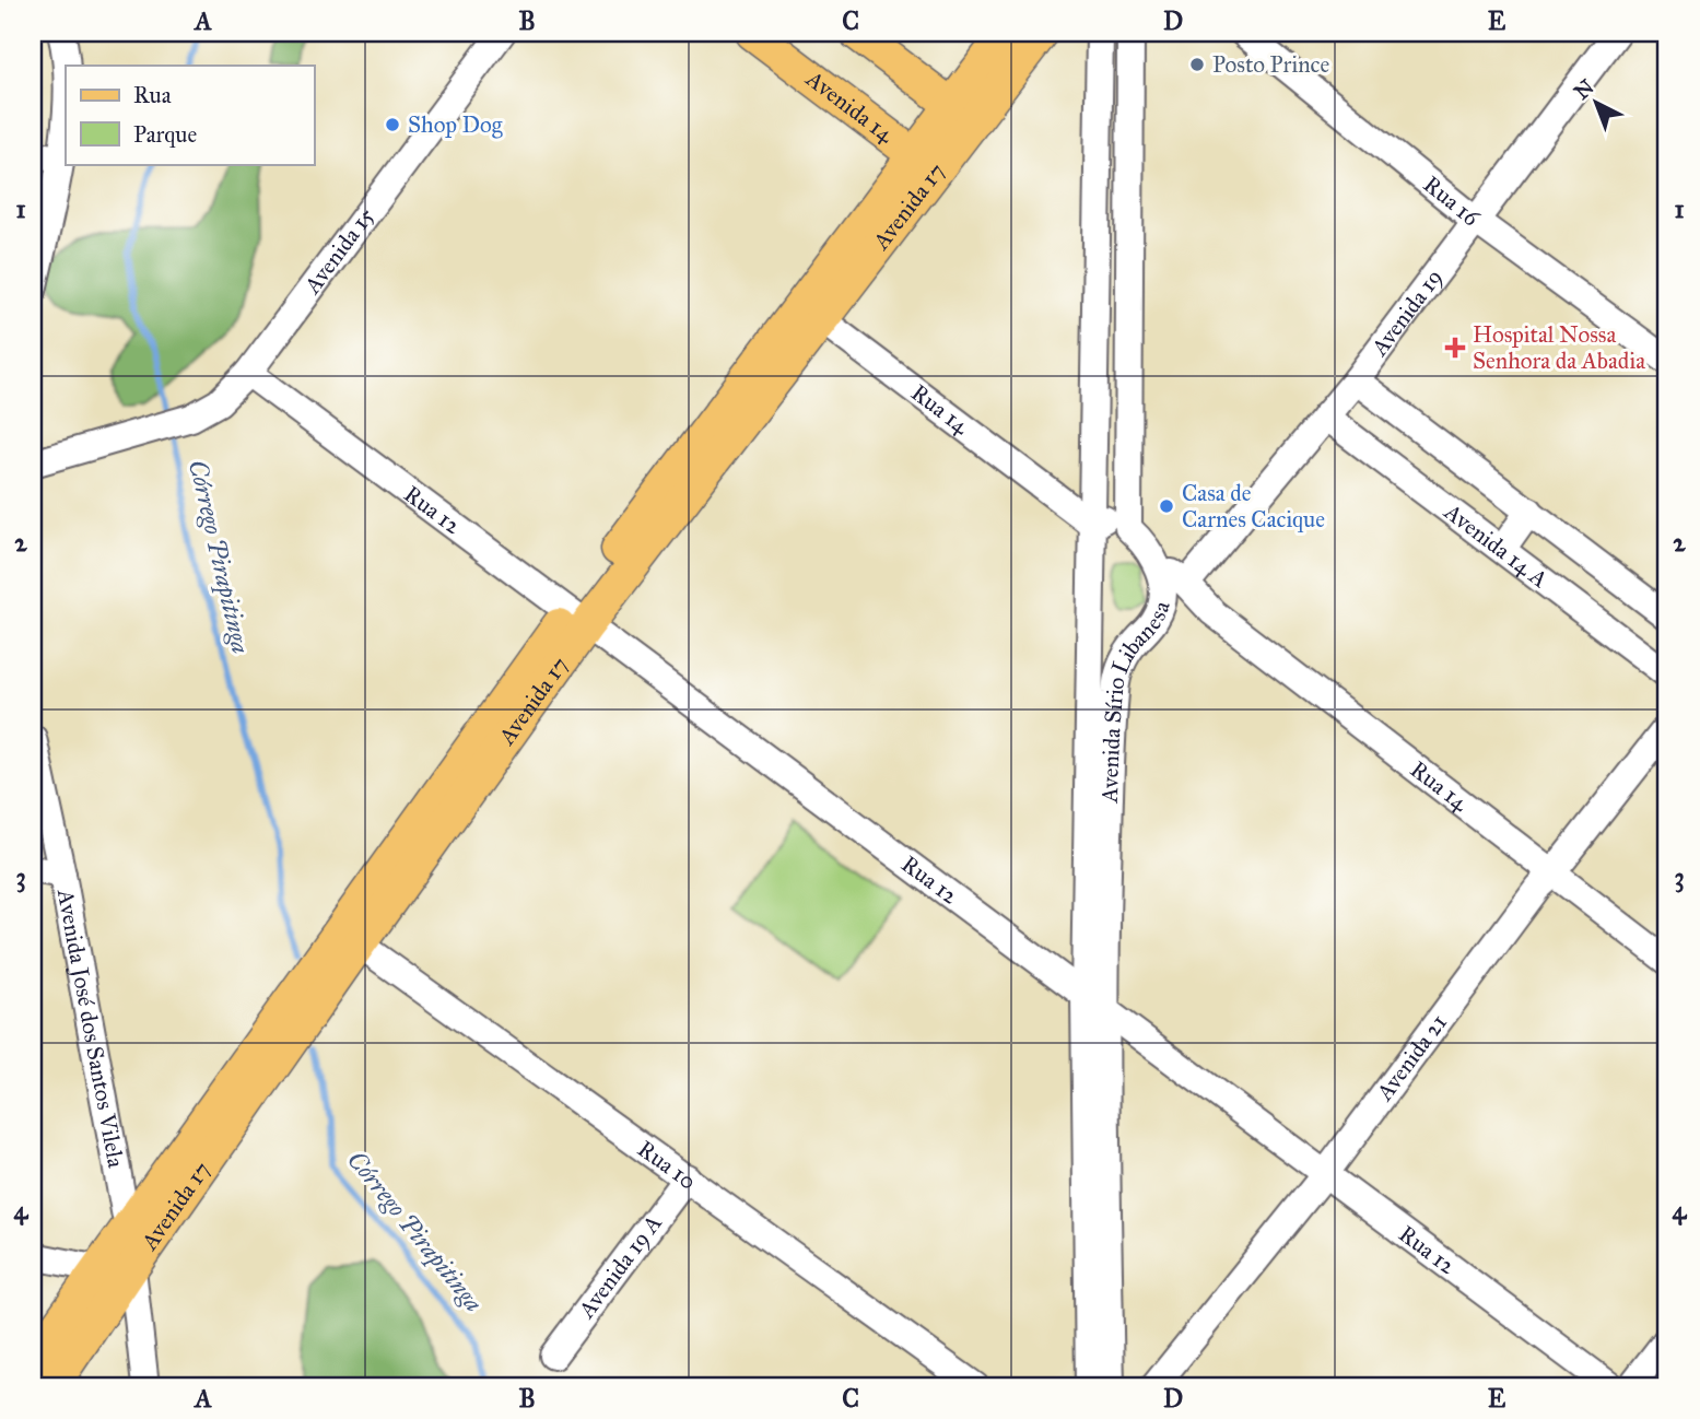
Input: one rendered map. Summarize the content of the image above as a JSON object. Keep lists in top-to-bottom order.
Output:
{
  "streets": {
    "main road": ["Avenida 14", "Avenida 17"],
    "street": [
      "Rua 16",
      "Avenida 15",
      "Avenida 19",
      "Rua 14",
      "Rua 12",
      "Avenida 14 A",
      "Avenida Sírio Libanesa",
      "Avenida José dos Santos Vilela",
      "Avenida 21",
      "Rua 10",
      "Avenida 19 A"
    ]
  },
  "crossings": [
    ["Avenida 14", "Avenida 17"],
    ["Rua 16", "Avenida 19"],
    ["Avenida 17", "Rua 14"],
    ["Avenida 17", "Rua 12"],
    ["Avenida 17", "Avenida José dos Santos Vilela"],
    ["Avenida 17", "Rua 10"],
    ["Avenida 15", "Rua 12"],
    ["Avenida 19", "Rua 14"],
    ["Avenida 19", "Avenida 14 A"],
    ["Rua 14", "Avenida Sírio Libanesa"],
    ["Rua 14", "Avenida 21"],
    ["Rua 12", "Avenida Sírio Libanesa"],
    ["Rua 12", "Avenida 21"],
    ["Rua 10", "Avenida 19 A"]
  ],
  "water": ["Córrego Pirapitinga"],
  "places": {
    "other": ["Posto Prince", "Shop Dog", "Casa de Carnes Cacique"],
    "health": ["Hospital Nossa Senhora da Abadia"]
  },
  "legend": ["Rua", "Parque"],
  "north": "top left",
  "grid": {
    "columns": [
      "A",
      "B",
      "C",
      "D",
      "E"
    ],
    "rows": [
      "1",
      "2",
      "3",
      "4"
    ]
  }
}
